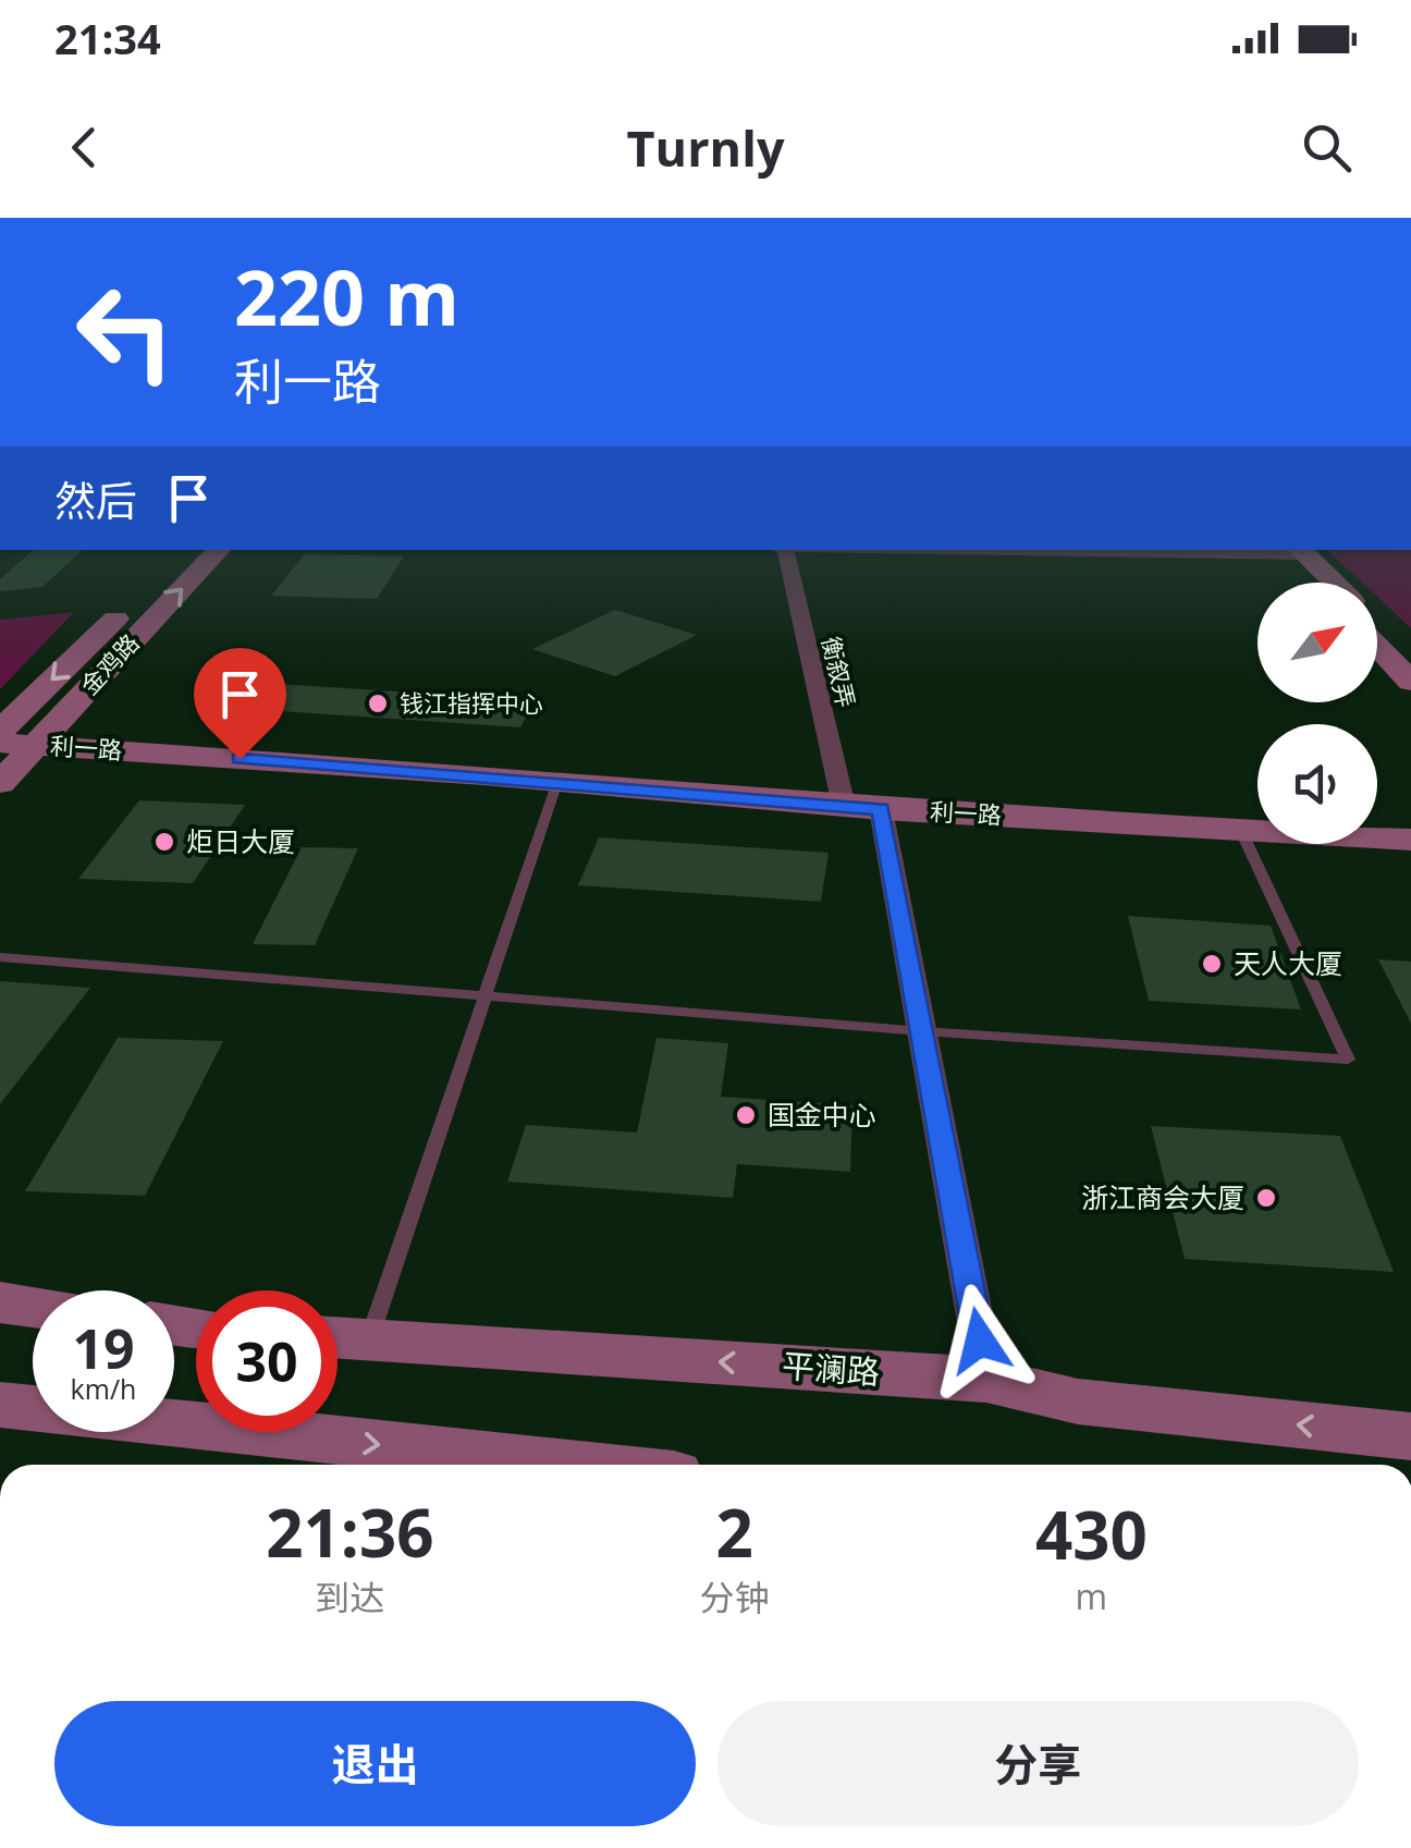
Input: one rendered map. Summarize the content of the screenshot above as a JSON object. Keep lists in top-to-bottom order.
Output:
{
  "streets": {
    "main road": ["金鸡路", "利一路", "平澜路"],
    "street": ["衡叙弄"]
  },
  "crossings": [
    ["金鸡路", "利一路"],
    ["衡叙弄", "利一路"]
  ],
  "one_way": ["平澜路"],
  "places": [
    "钱江指挥中心",
    "炬日大厦",
    "天人大厦",
    "国金中心",
    "浙江商会大厦"
  ],
  "north": "top right",
  "page": {
    "status": "21:34",
    "header": "Turnly",
    "turn": ["220 m", "利一路"],
    "then": "然后",
    "speed": "19 km/h",
    "limit": "30",
    "eta": [
      "21:36",
      "到达",
      "2",
      "分钟",
      "430",
      "m"
    ],
    "buttons": ["退出", "分享"]
  }
}
